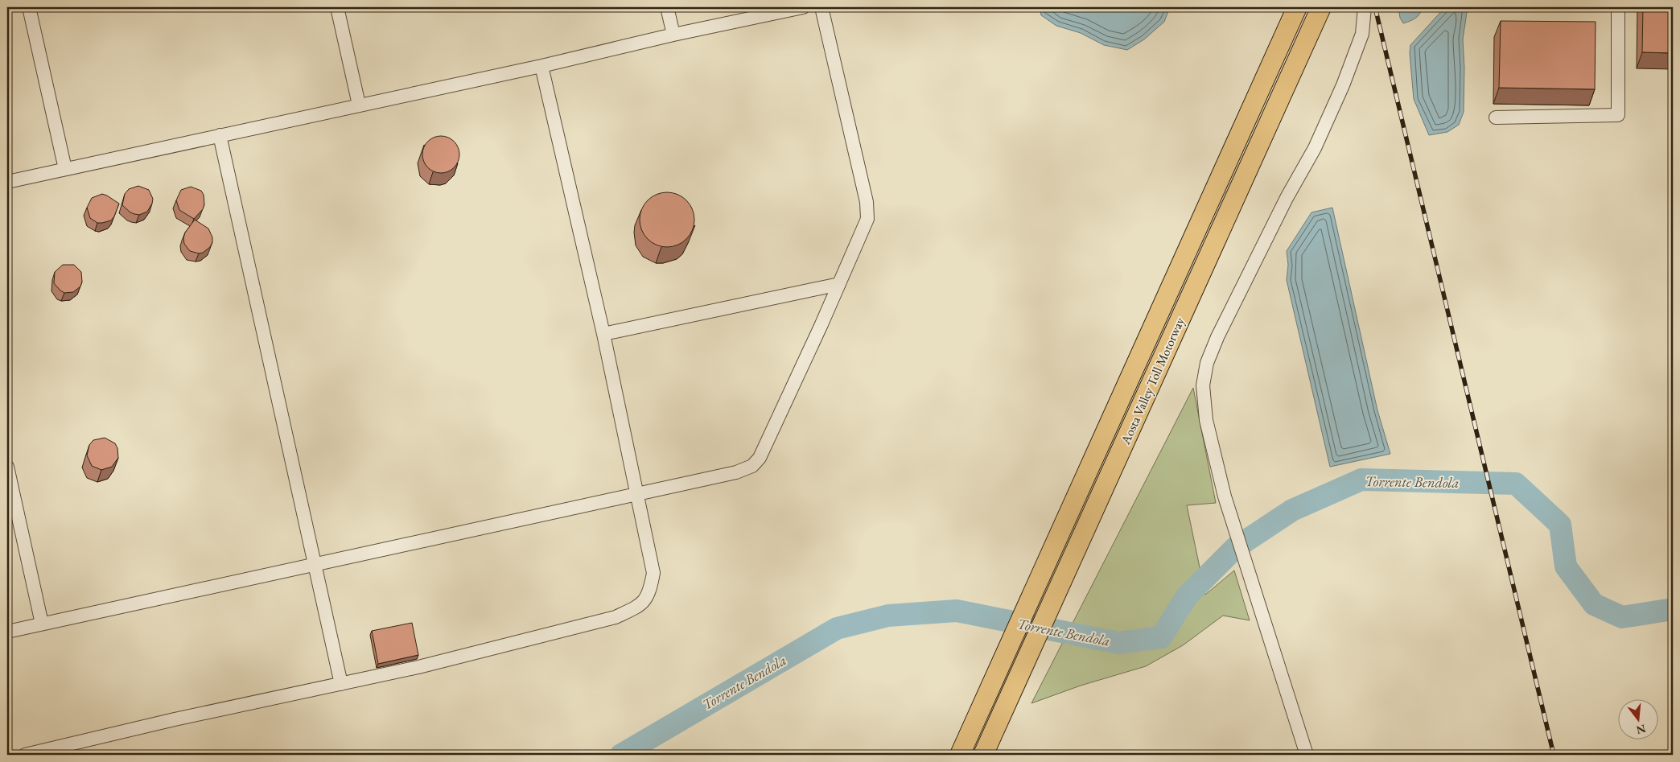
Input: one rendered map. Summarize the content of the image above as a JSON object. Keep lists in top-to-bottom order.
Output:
{
  "streets": {
    "highway": ["Aosta Valley Toll Motorway"]
  },
  "water": ["Torrente Bendola"],
  "north": "bottom"
}
